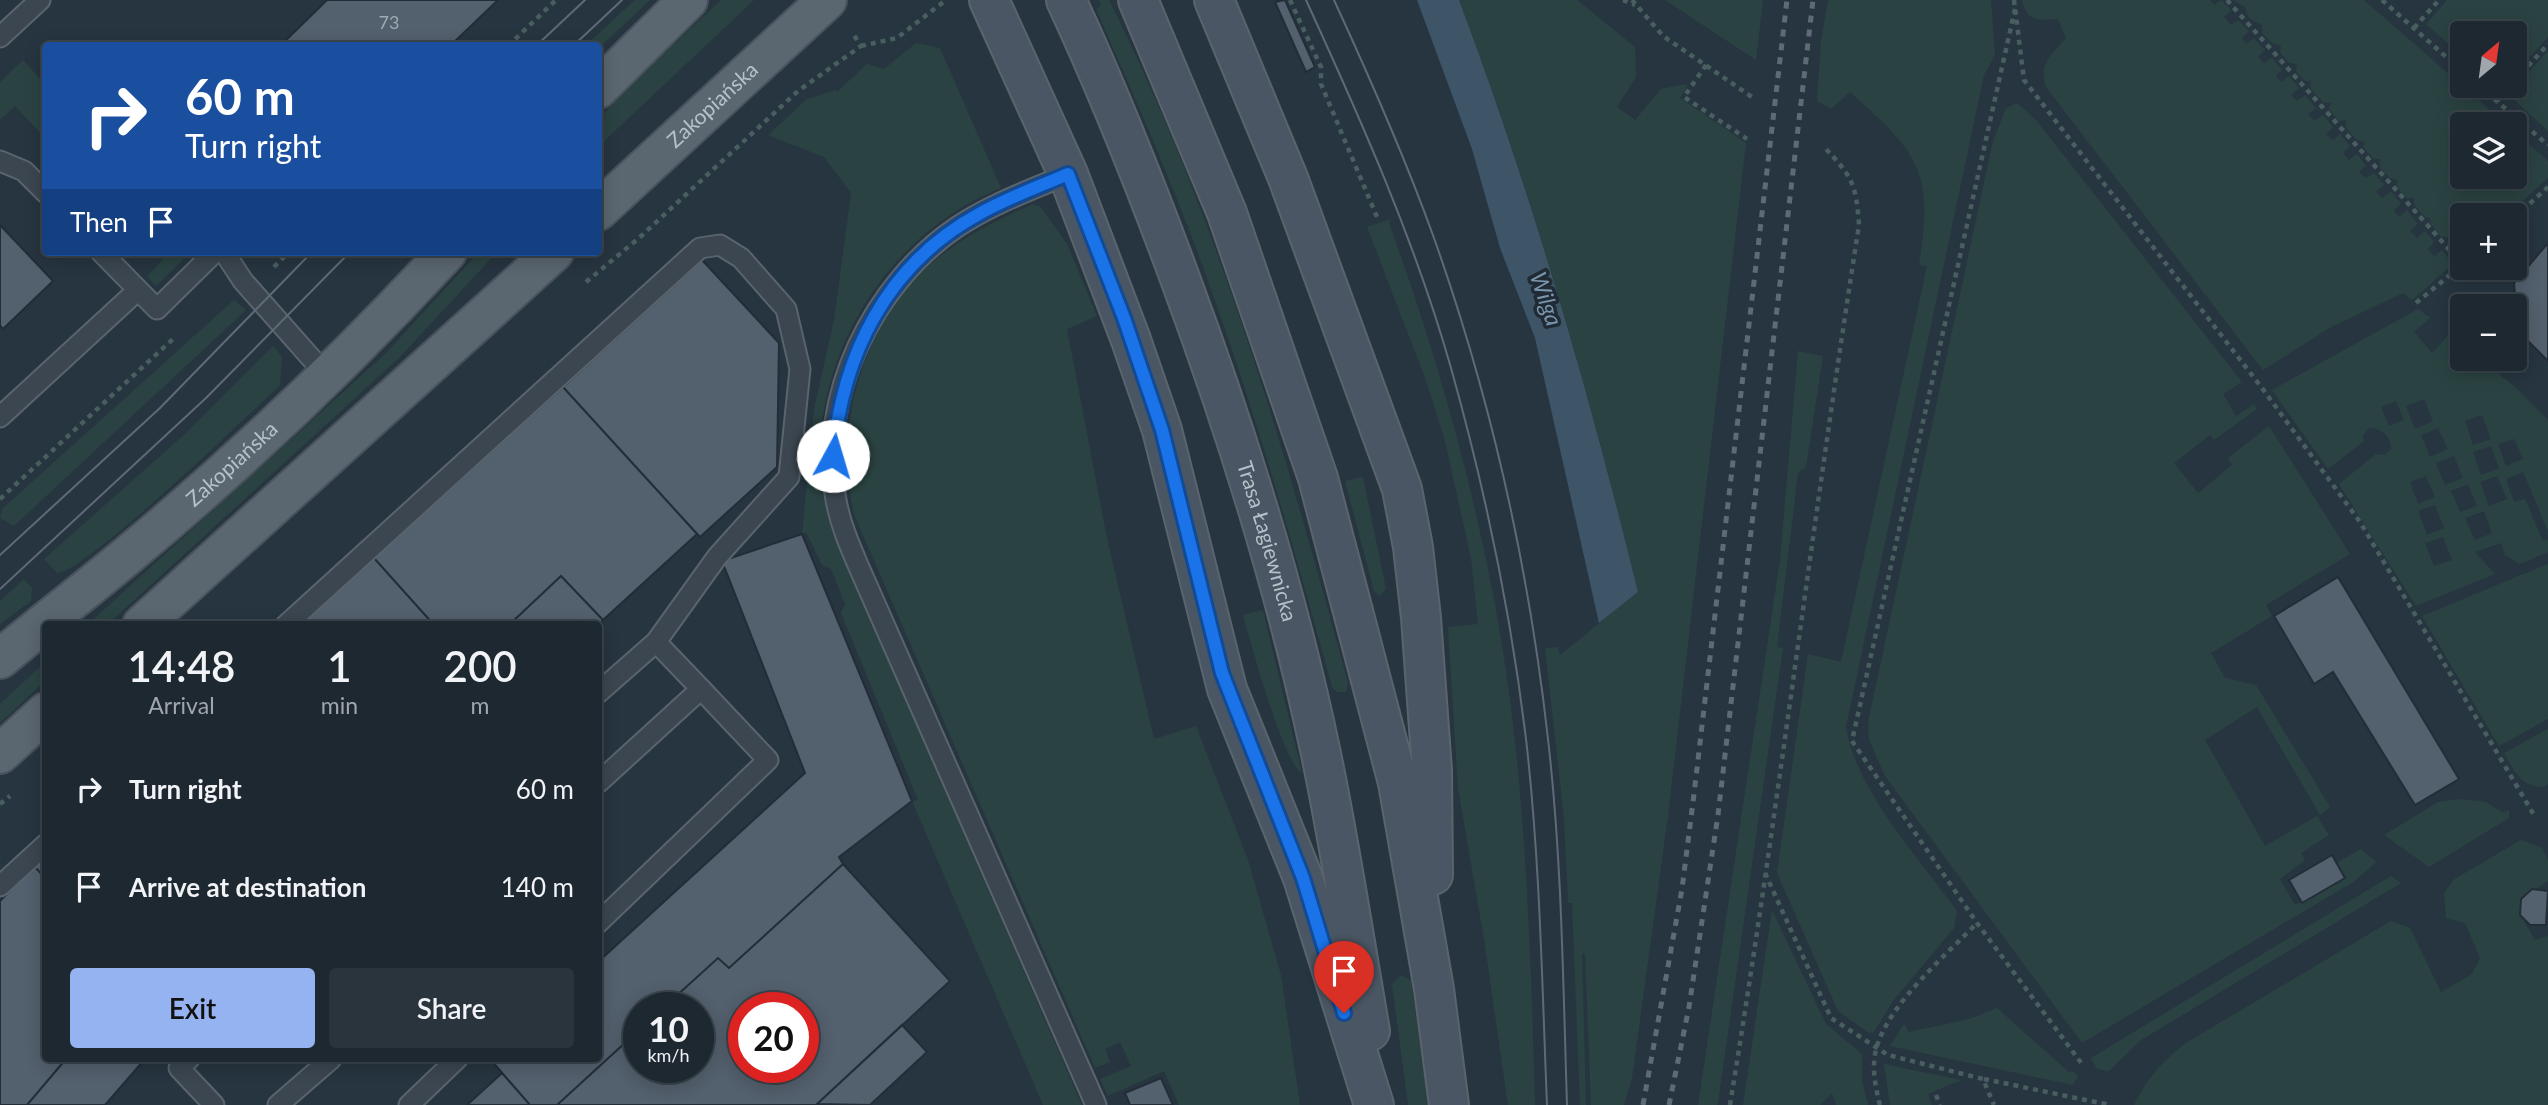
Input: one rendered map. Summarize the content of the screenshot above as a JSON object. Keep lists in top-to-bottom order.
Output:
{
  "streets": {
    "main road": ["Zakopiańska", "Trasa Łagiewnicka"]
  },
  "water": ["Wilga"],
  "house_numbers": ["73"],
  "north": "top right",
  "page": {
    "map_buttons": ["+", "−"],
    "turn": ["60 m", "Turn right"],
    "then": "Then",
    "eta": [
      "14:48",
      "Arrival",
      "1",
      "min",
      "200",
      "m"
    ],
    "list": [
      {
        "name": "Turn right",
        "value": "60 m"
      },
      {
        "name": "Arrive at destination",
        "value": "140 m"
      }
    ],
    "buttons": ["Exit", "Share"],
    "speed": "10 km/h",
    "limit": "20"
  }
}
